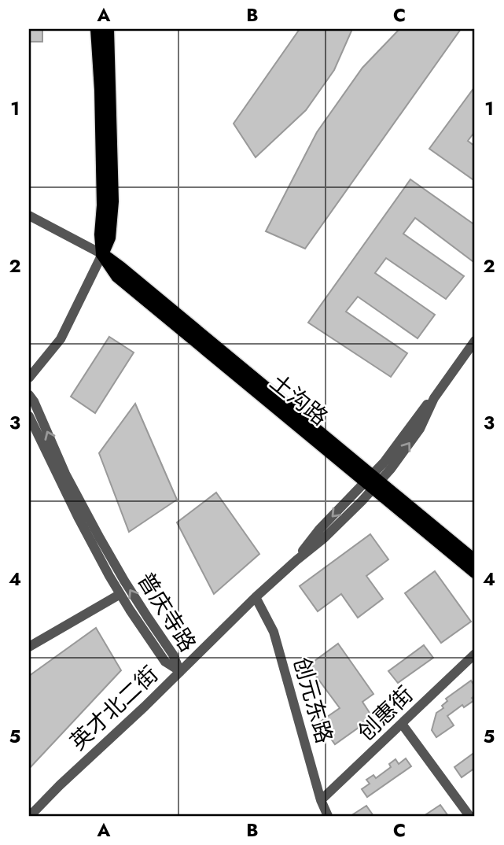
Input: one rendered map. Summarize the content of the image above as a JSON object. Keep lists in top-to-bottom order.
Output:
{
  "streets": {
    "main road": ["土沟路"],
    "street": [
      "普庆寺路",
      "创元东路",
      "英才北二街",
      "创惠街"
    ]
  },
  "crossings": [
    ["土沟路", "英才北二街"],
    ["普庆寺路", "英才北二街"],
    ["创元东路", "英才北二街"],
    ["创元东路", "创惠街"]
  ],
  "grid": {
    "columns": ["A", "B", "C"],
    "rows": [
      "1",
      "2",
      "3",
      "4",
      "5"
    ]
  }
}
